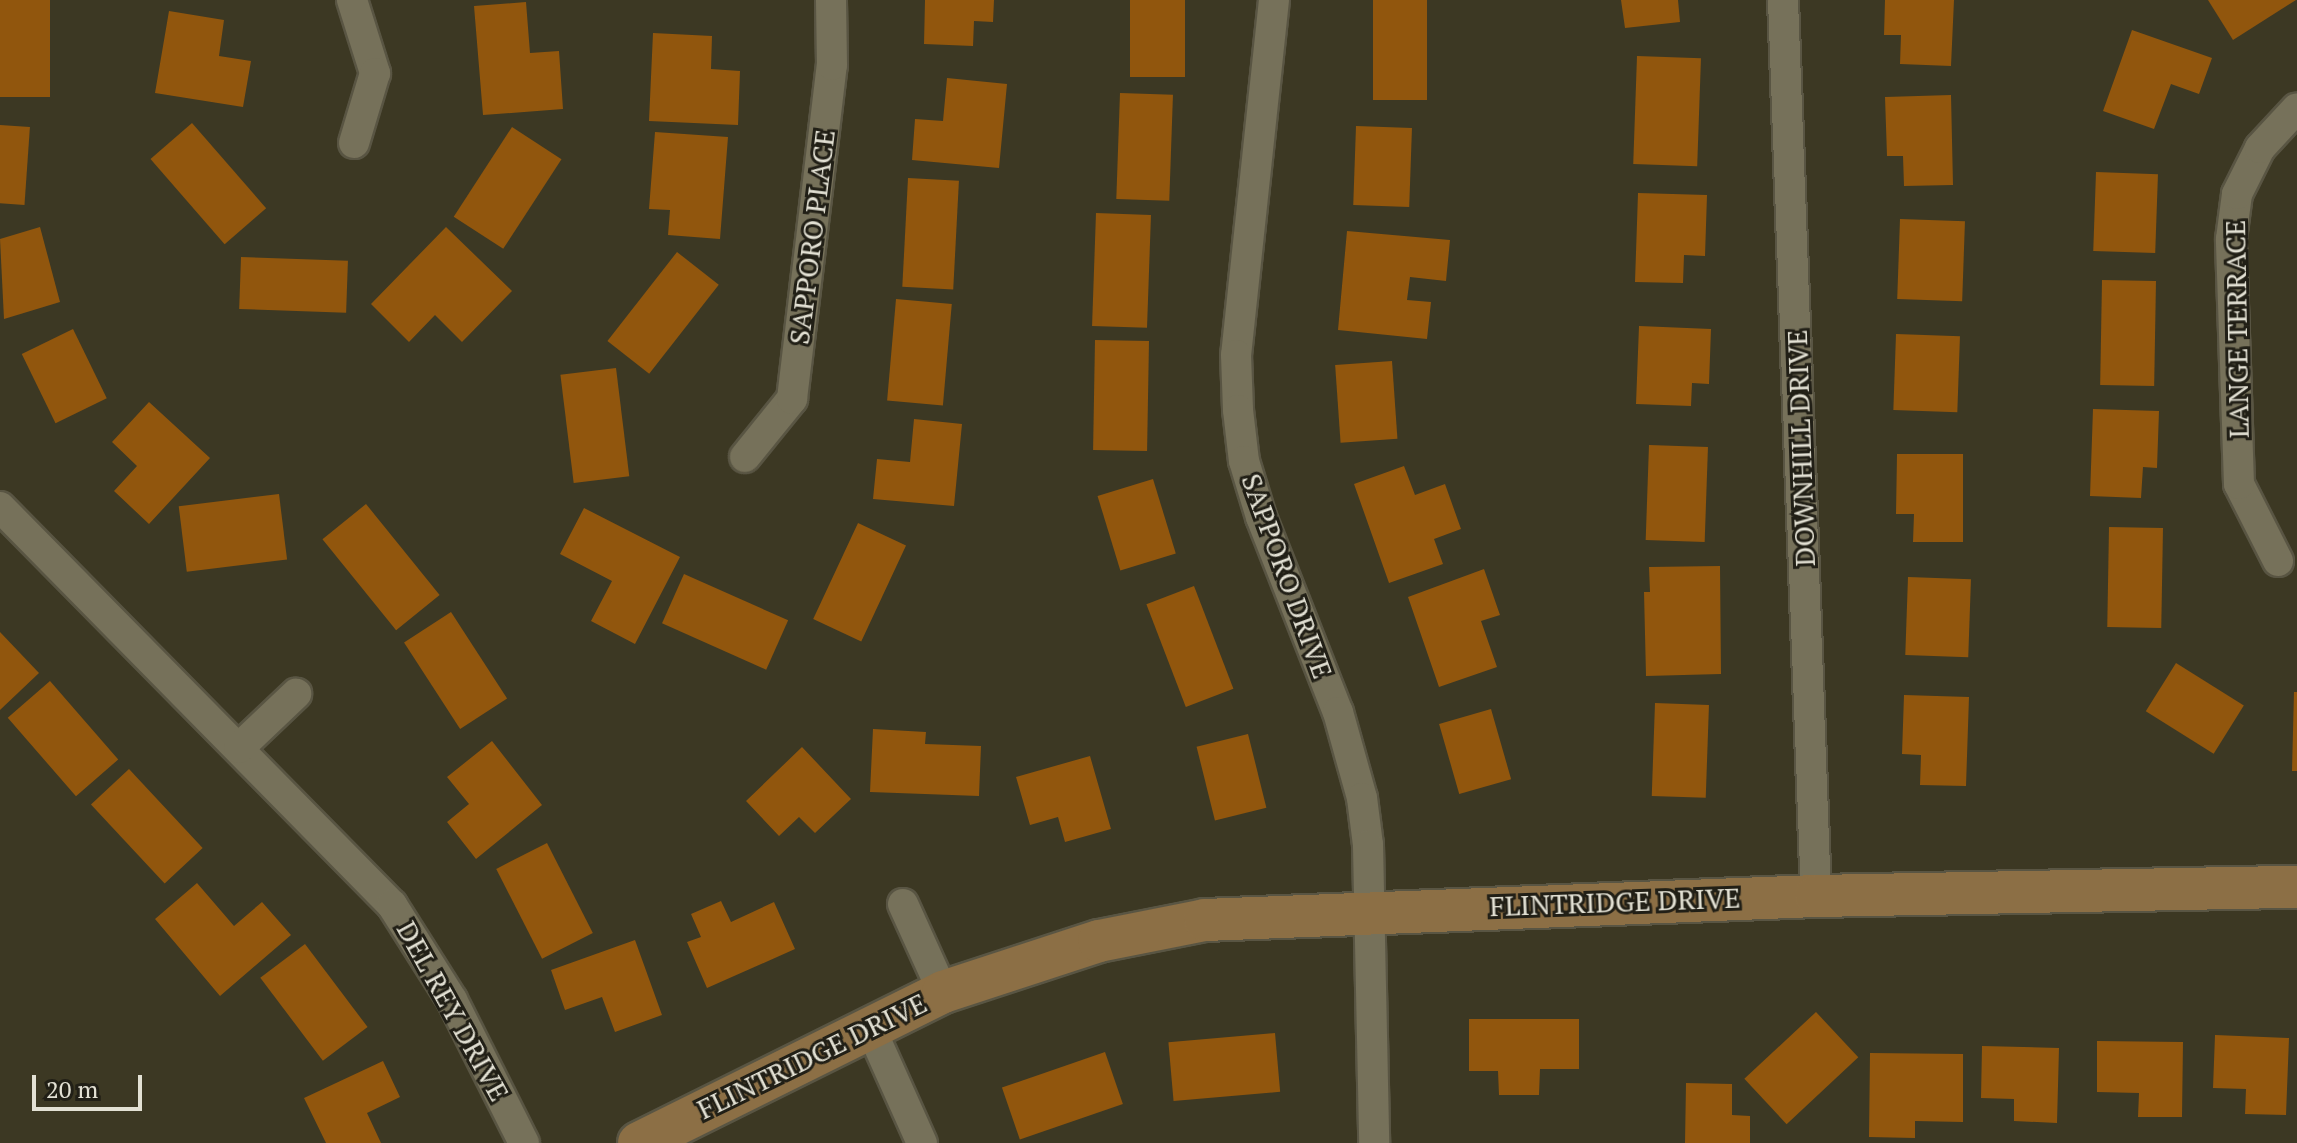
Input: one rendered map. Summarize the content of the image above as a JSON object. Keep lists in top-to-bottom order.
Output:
{
  "streets": {
    "street": [
      "SAPPORO PLACE",
      "LANGE TERRACE",
      "DOWNHILL DRIVE",
      "SAPPORO DRIVE",
      "FLINTRIDGE DRIVE",
      "DEL REY DRIVE"
    ]
  },
  "crossings": [
    ["DOWNHILL DRIVE", "FLINTRIDGE DRIVE"],
    ["SAPPORO DRIVE", "FLINTRIDGE DRIVE"]
  ],
  "scale_bar": "20 m"
}
